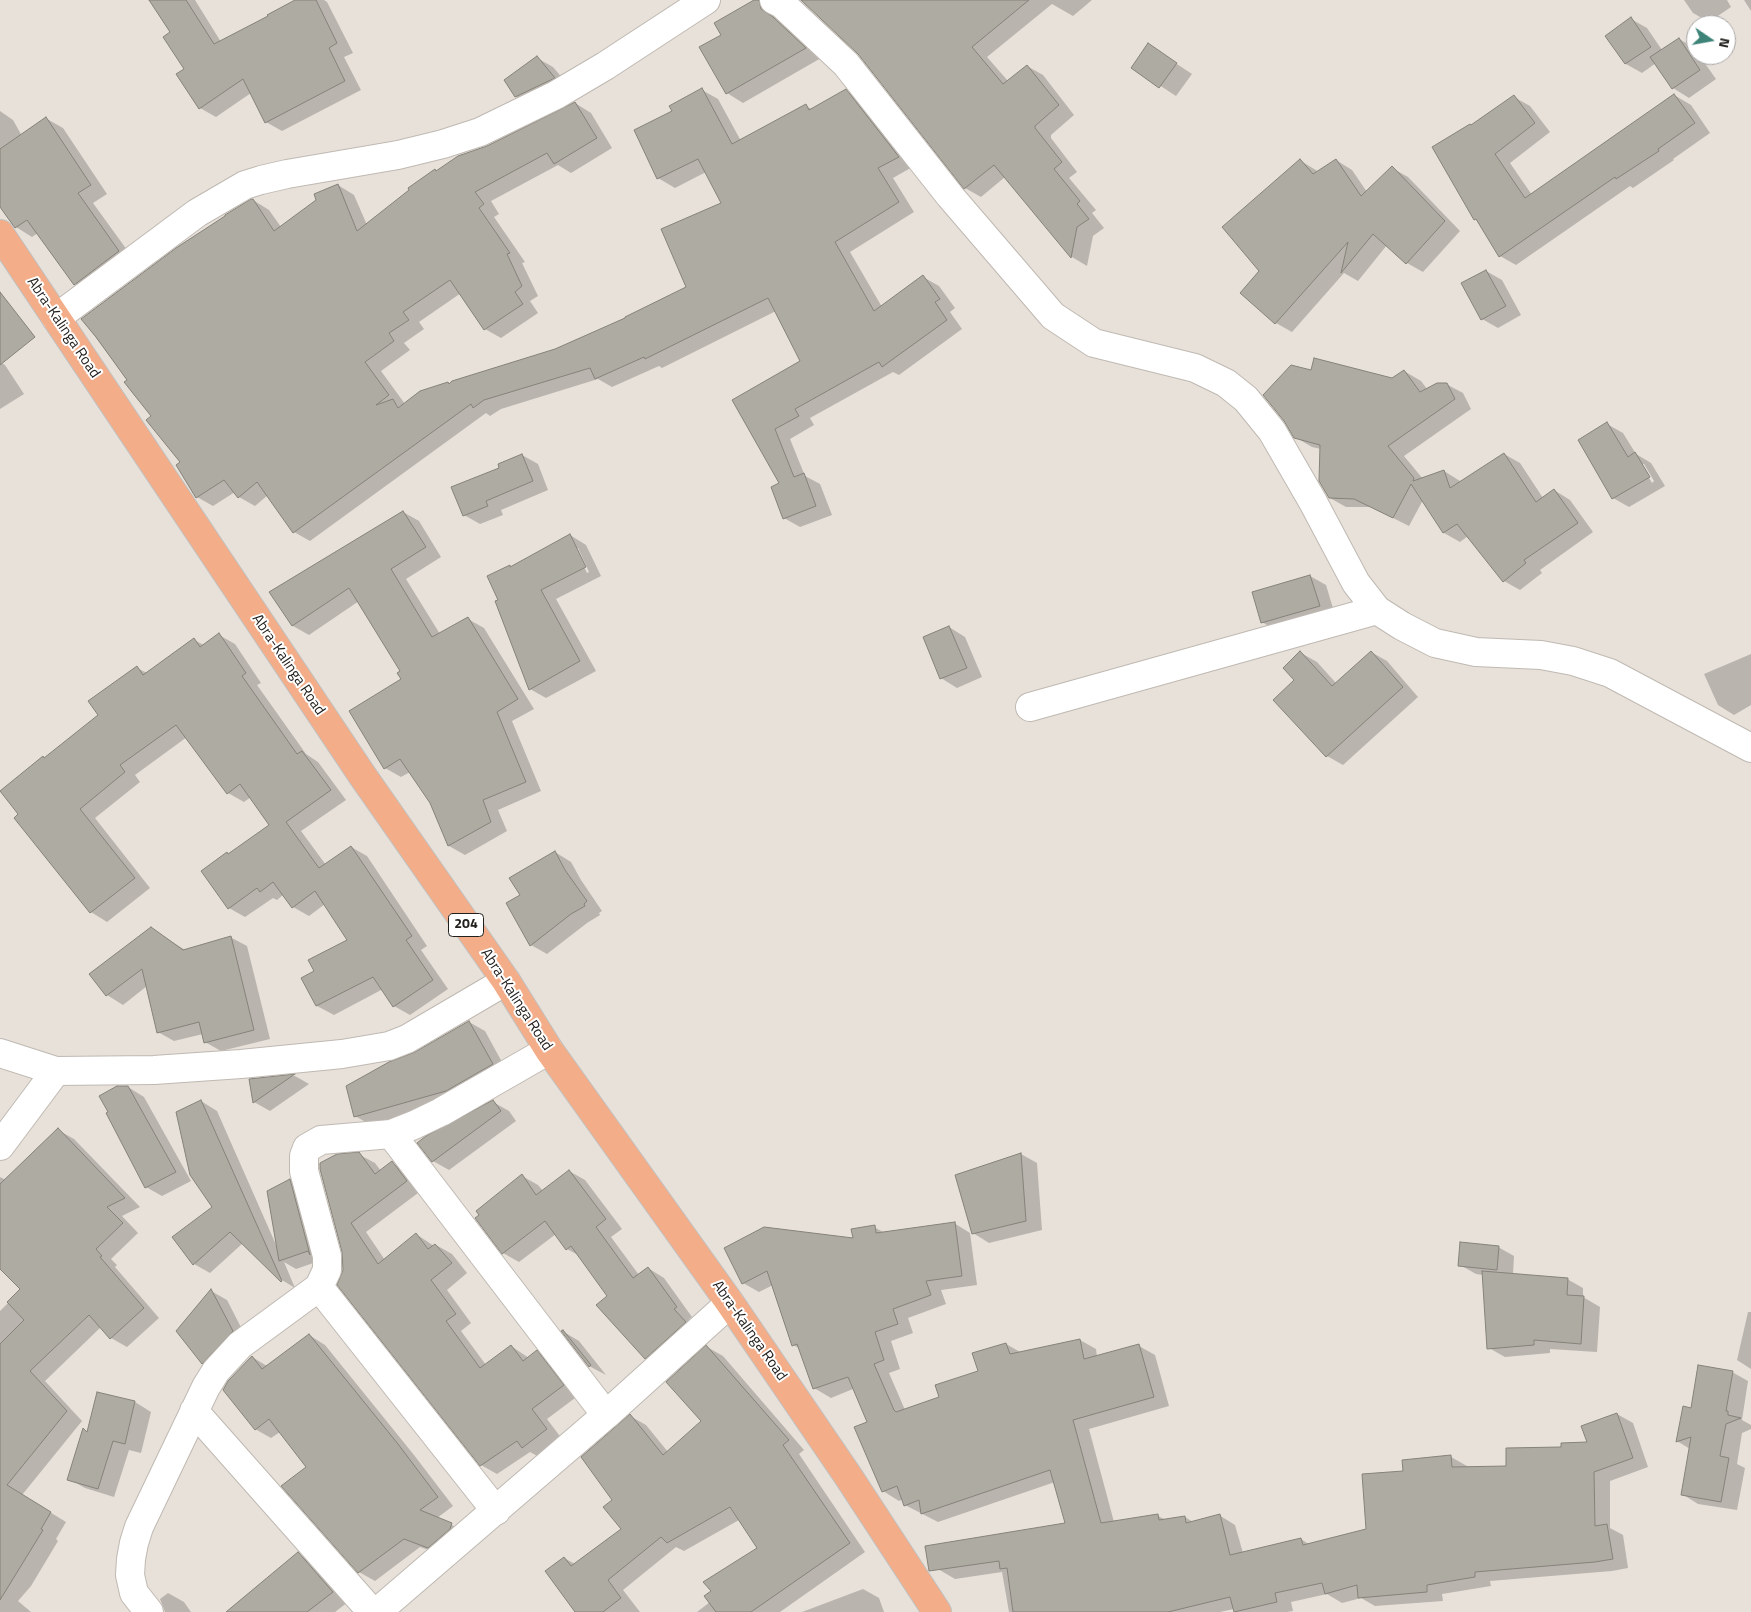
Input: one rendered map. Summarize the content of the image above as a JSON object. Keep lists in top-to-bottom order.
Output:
{
  "streets": {
    "main road": ["Abra-Kalinga Road", "204"]
  },
  "north": "right"
}
